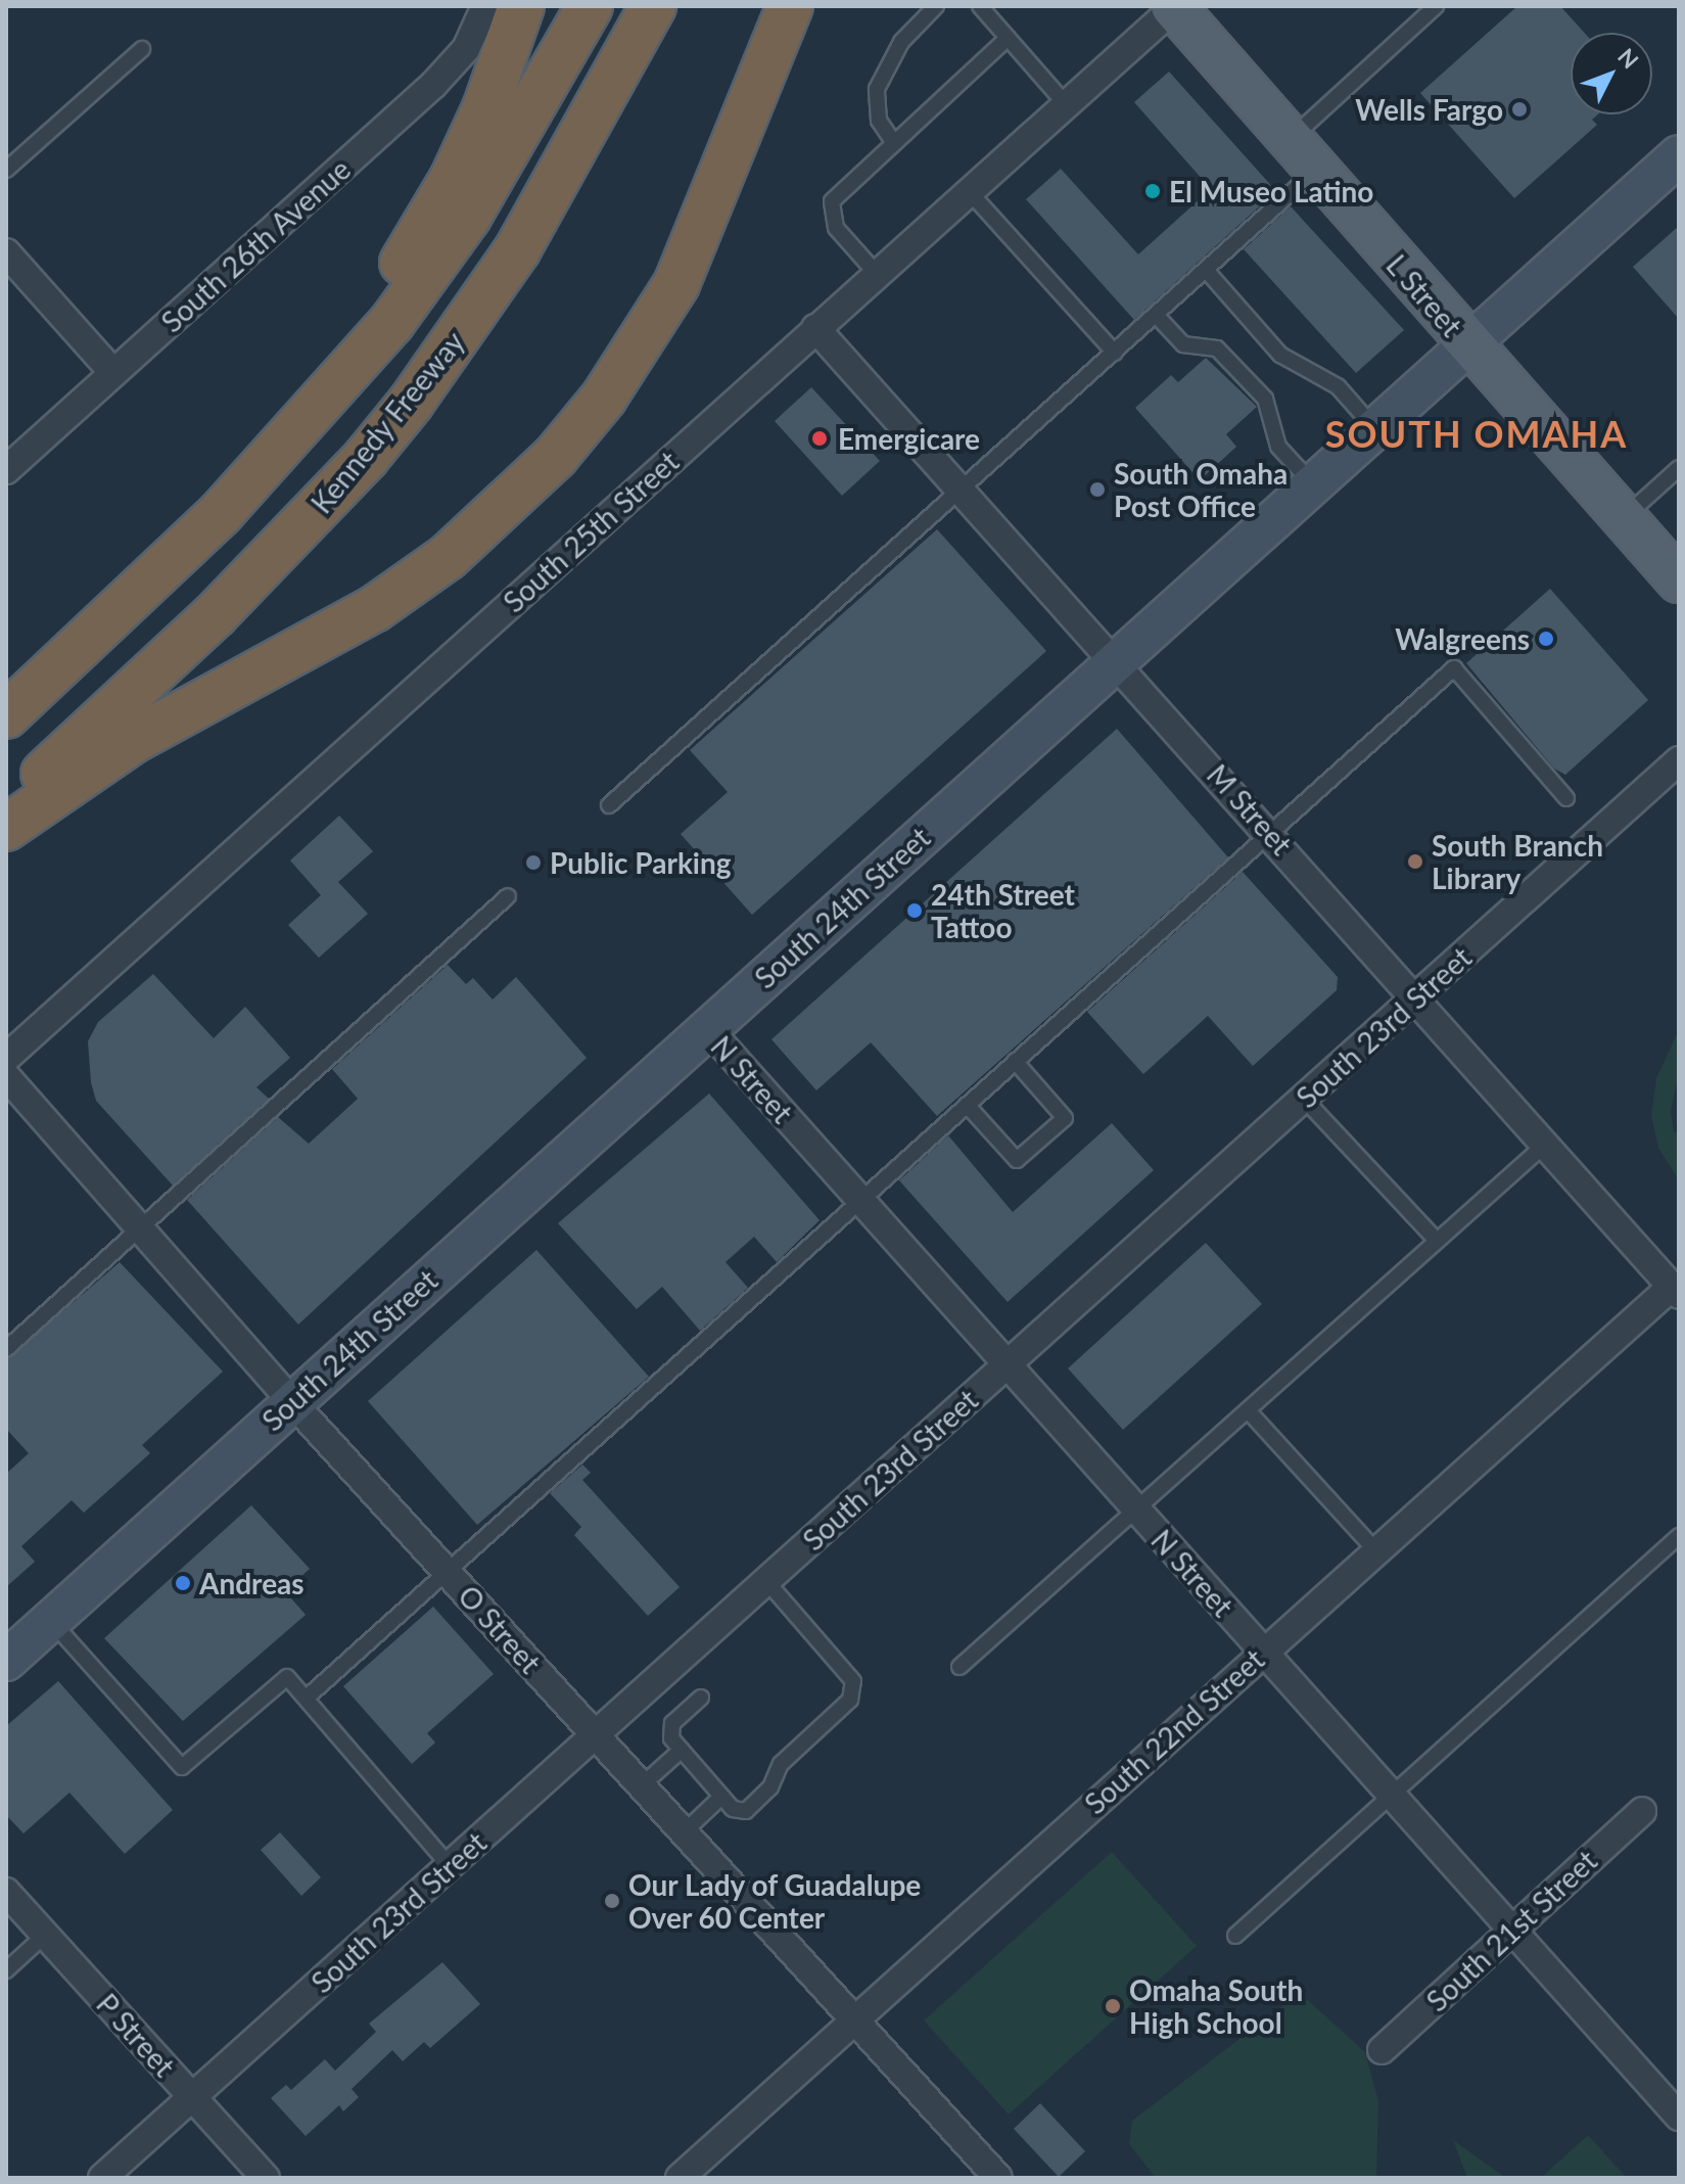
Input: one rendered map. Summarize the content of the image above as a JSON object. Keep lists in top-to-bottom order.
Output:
{
  "streets": {
    "highway": ["Kennedy Freeway"],
    "main road": ["L Street", "South 24th Street"],
    "street": [
      "South 26th Avenue",
      "South 25th Street",
      "M Street",
      "South 23rd Street",
      "N Street",
      "O Street",
      "South 22nd Street",
      "South 21st Street",
      "P Street"
    ]
  },
  "crossings": [
    ["L Street", "South 25th Street"],
    ["L Street", "South 24th Street"],
    ["South 25th Street", "M Street"],
    ["M Street", "South 24th Street"],
    ["M Street", "South 23rd Street"],
    ["M Street", "South 22nd Street"],
    ["South 24th Street", "N Street"],
    ["South 24th Street", "O Street"],
    ["South 23rd Street", "N Street"],
    ["South 23rd Street", "O Street"],
    ["South 23rd Street", "P Street"],
    ["N Street", "South 22nd Street"],
    ["N Street", "South 21st Street"],
    ["O Street", "South 22nd Street"]
  ],
  "districts": ["SOUTH OMAHA"],
  "places": [
    "Wells Fargo",
    "El Museo Latino",
    "Emergicare",
    "South Omaha Post Office",
    "Walgreens",
    "South Branch Library",
    "Public Parking",
    "24th Street Tattoo",
    "Andreas",
    "Our Lady of Guadalupe Over 60 Center",
    "Omaha South High School"
  ],
  "north": "top right"
}
